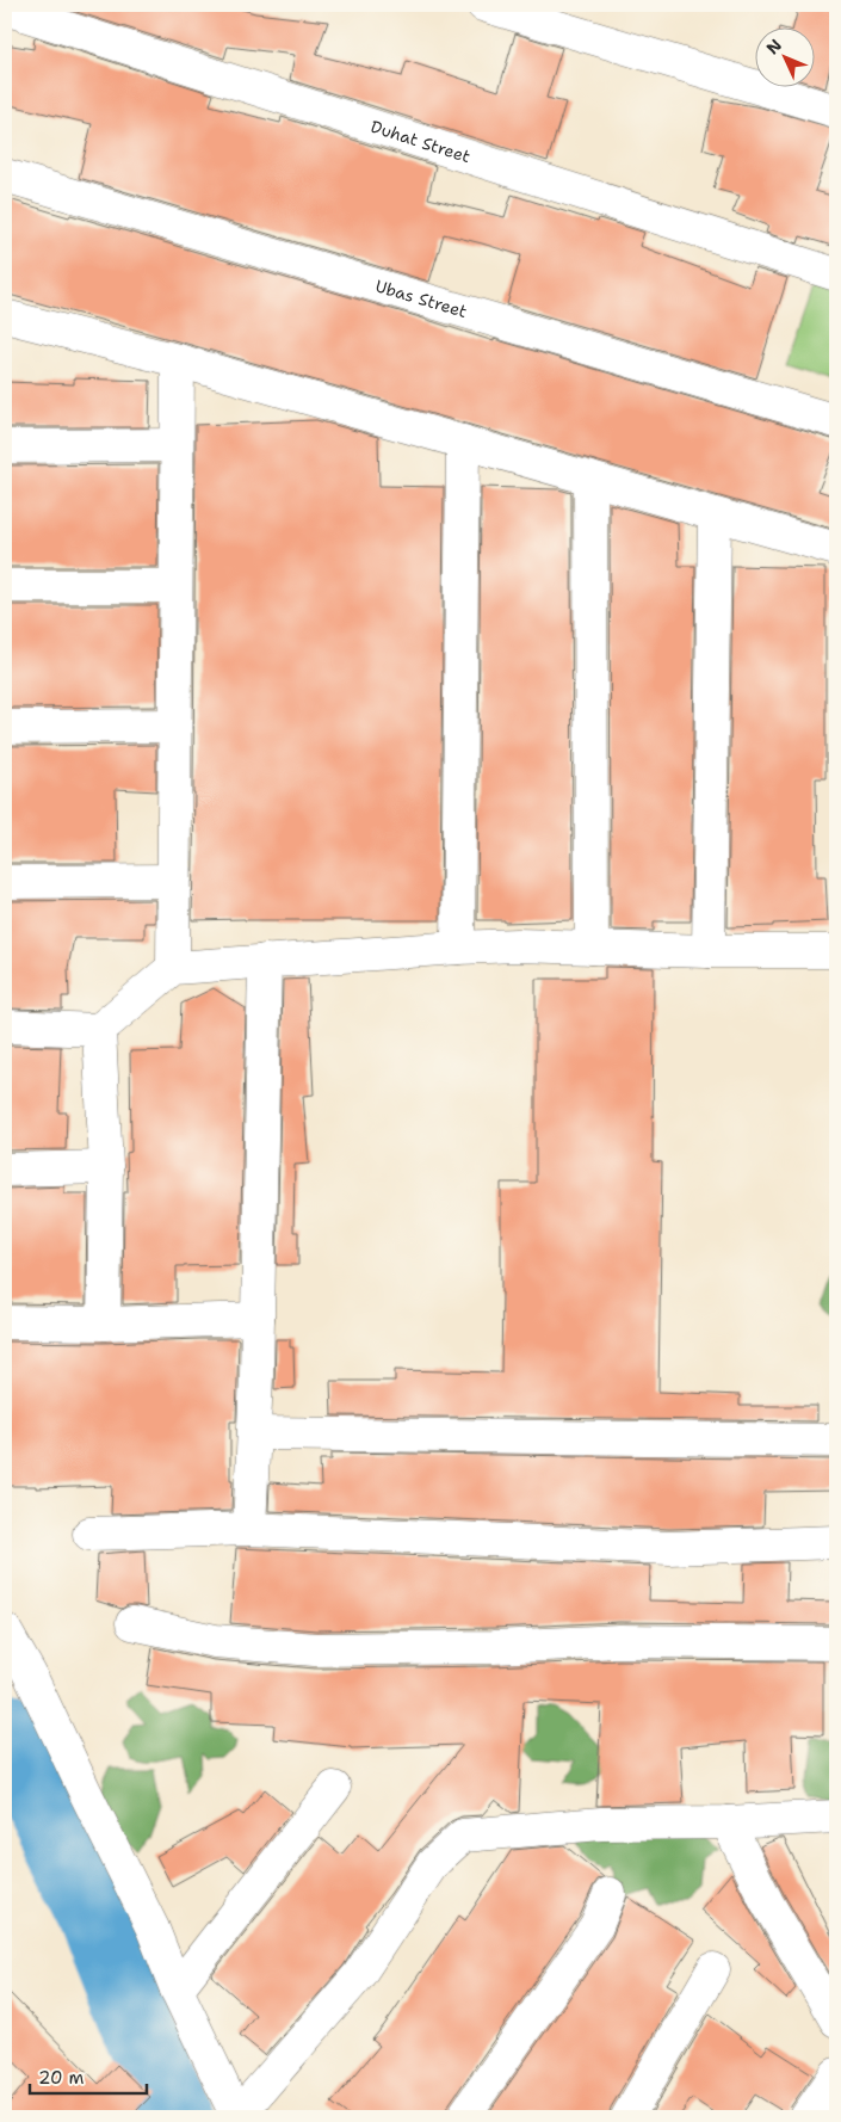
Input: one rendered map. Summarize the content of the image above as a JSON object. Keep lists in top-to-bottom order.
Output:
{
  "streets": {
    "street": ["Duhat Street", "Ubas Street"]
  },
  "scale_bar": "20 m",
  "north": "top left"
}
